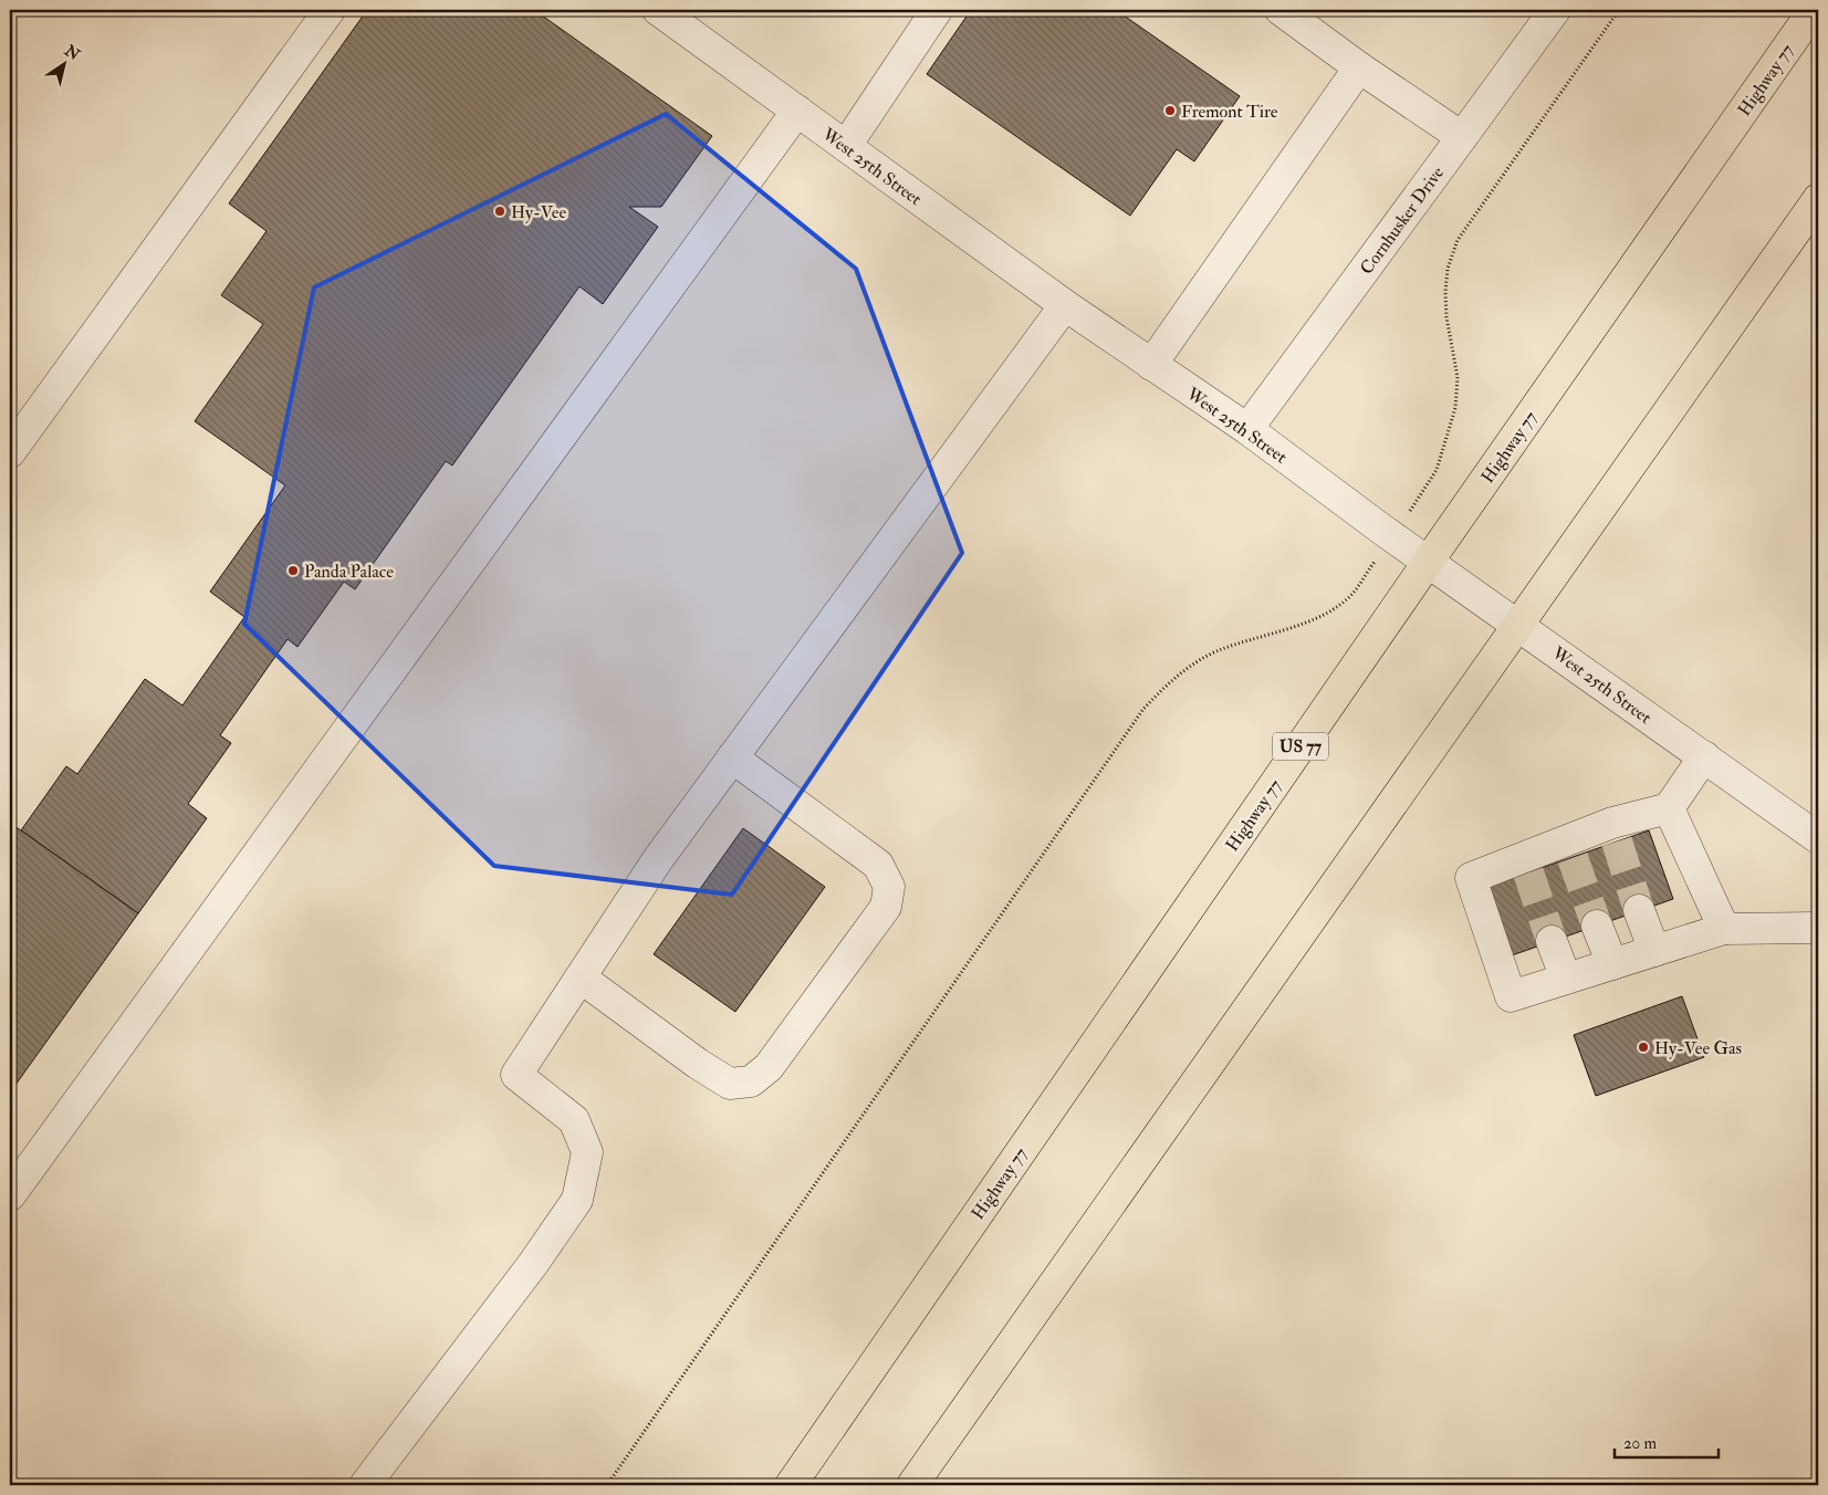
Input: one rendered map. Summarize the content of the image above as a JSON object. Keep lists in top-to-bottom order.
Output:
{
  "streets": {
    "highway": ["Highway 77", "US 77"],
    "street": ["West 25th Street", "Cornhusker Drive"]
  },
  "crossings": [
    ["Highway 77", "West 25th Street"],
    ["West 25th Street", "Cornhusker Drive"]
  ],
  "places": [
    "Fremont Tire",
    "Hy-Vee",
    "Panda Palace",
    "Hy-Vee Gas"
  ],
  "scale_bar": "20 m",
  "north": "top right"
}
